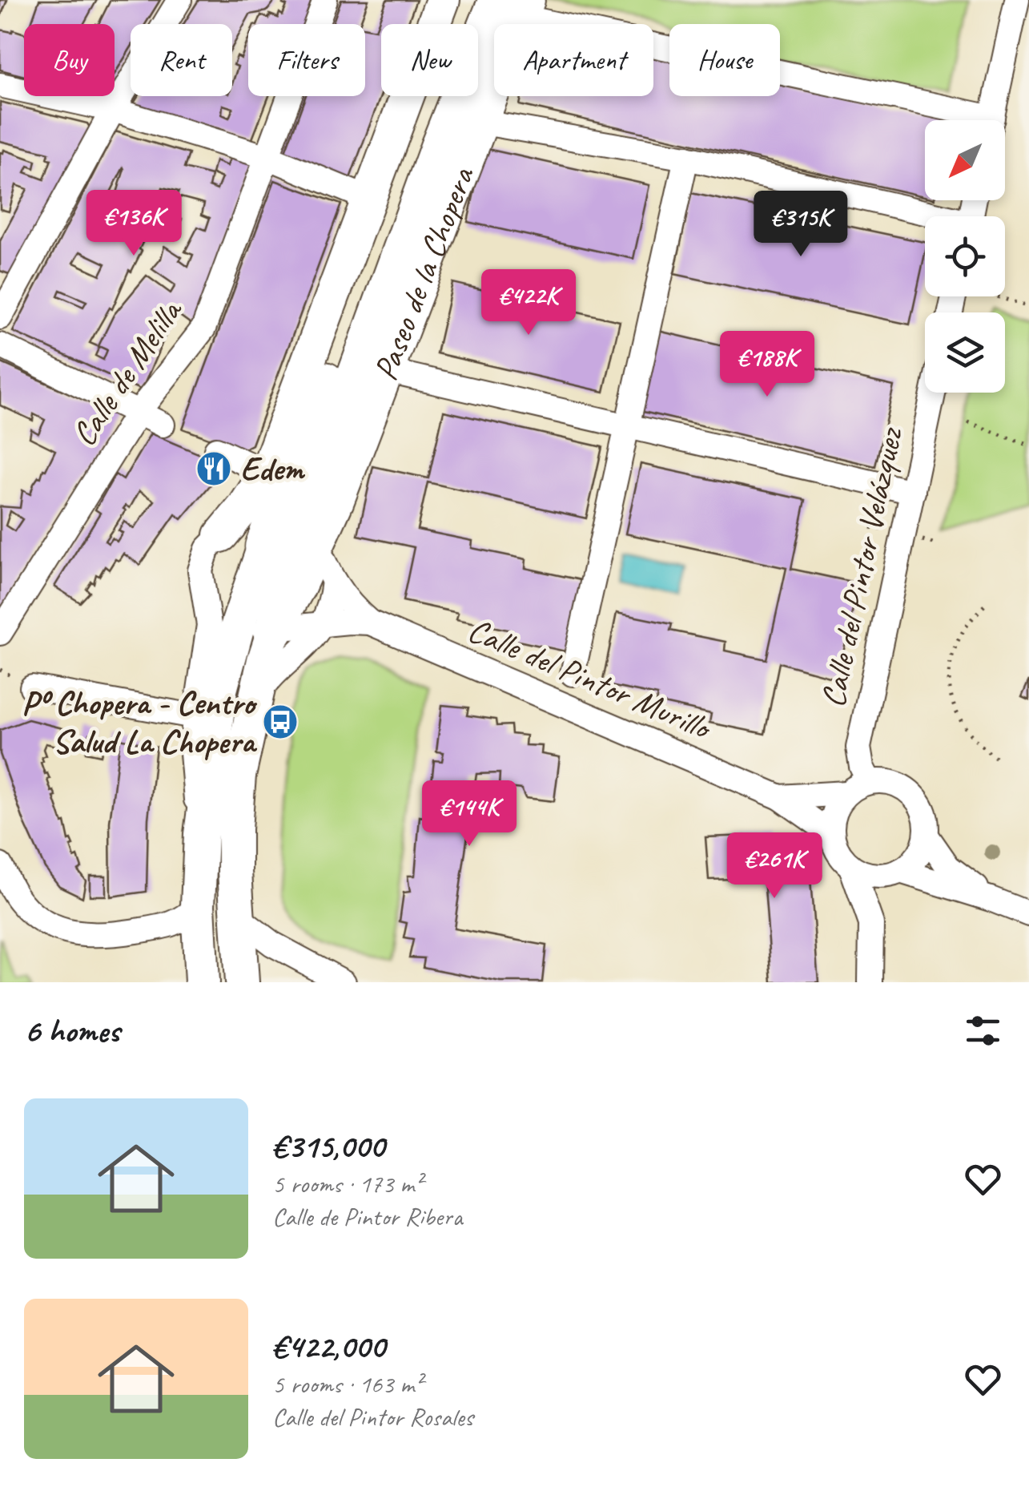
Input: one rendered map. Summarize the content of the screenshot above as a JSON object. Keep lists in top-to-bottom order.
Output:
{
  "streets": {
    "main road": ["Paseo de la Chopera"],
    "street": ["Calle de Melilla", "Calle del Pintor Velázquez", "Calle del Pintor Murillo"]
  },
  "crossings": [
    ["Calle del Pintor Velázquez", "Calle del Pintor Murillo"]
  ],
  "places": {
    "restaurant": ["Edem"],
    "bus stop": ["Pº Chopera - Centro Salud La Chopera"]
  },
  "north": "bottom left",
  "page": {
    "chip": [
      "Buy",
      "Rent",
      "Filters",
      "New",
      "Apartment",
      "House"
    ],
    "price": [
      "€136K",
      "€315K",
      "€422K",
      "€188K",
      "€144K",
      "€261K"
    ],
    "heading": "6 homes",
    "list": [
      {
        "name": "€315,000",
        "note": "5 rooms · 173 m² · Calle de Pintor Ribera"
      },
      {
        "name": "€422,000",
        "note": "5 rooms · 163 m² · Calle del Pintor Rosales"
      }
    ]
  }
}
